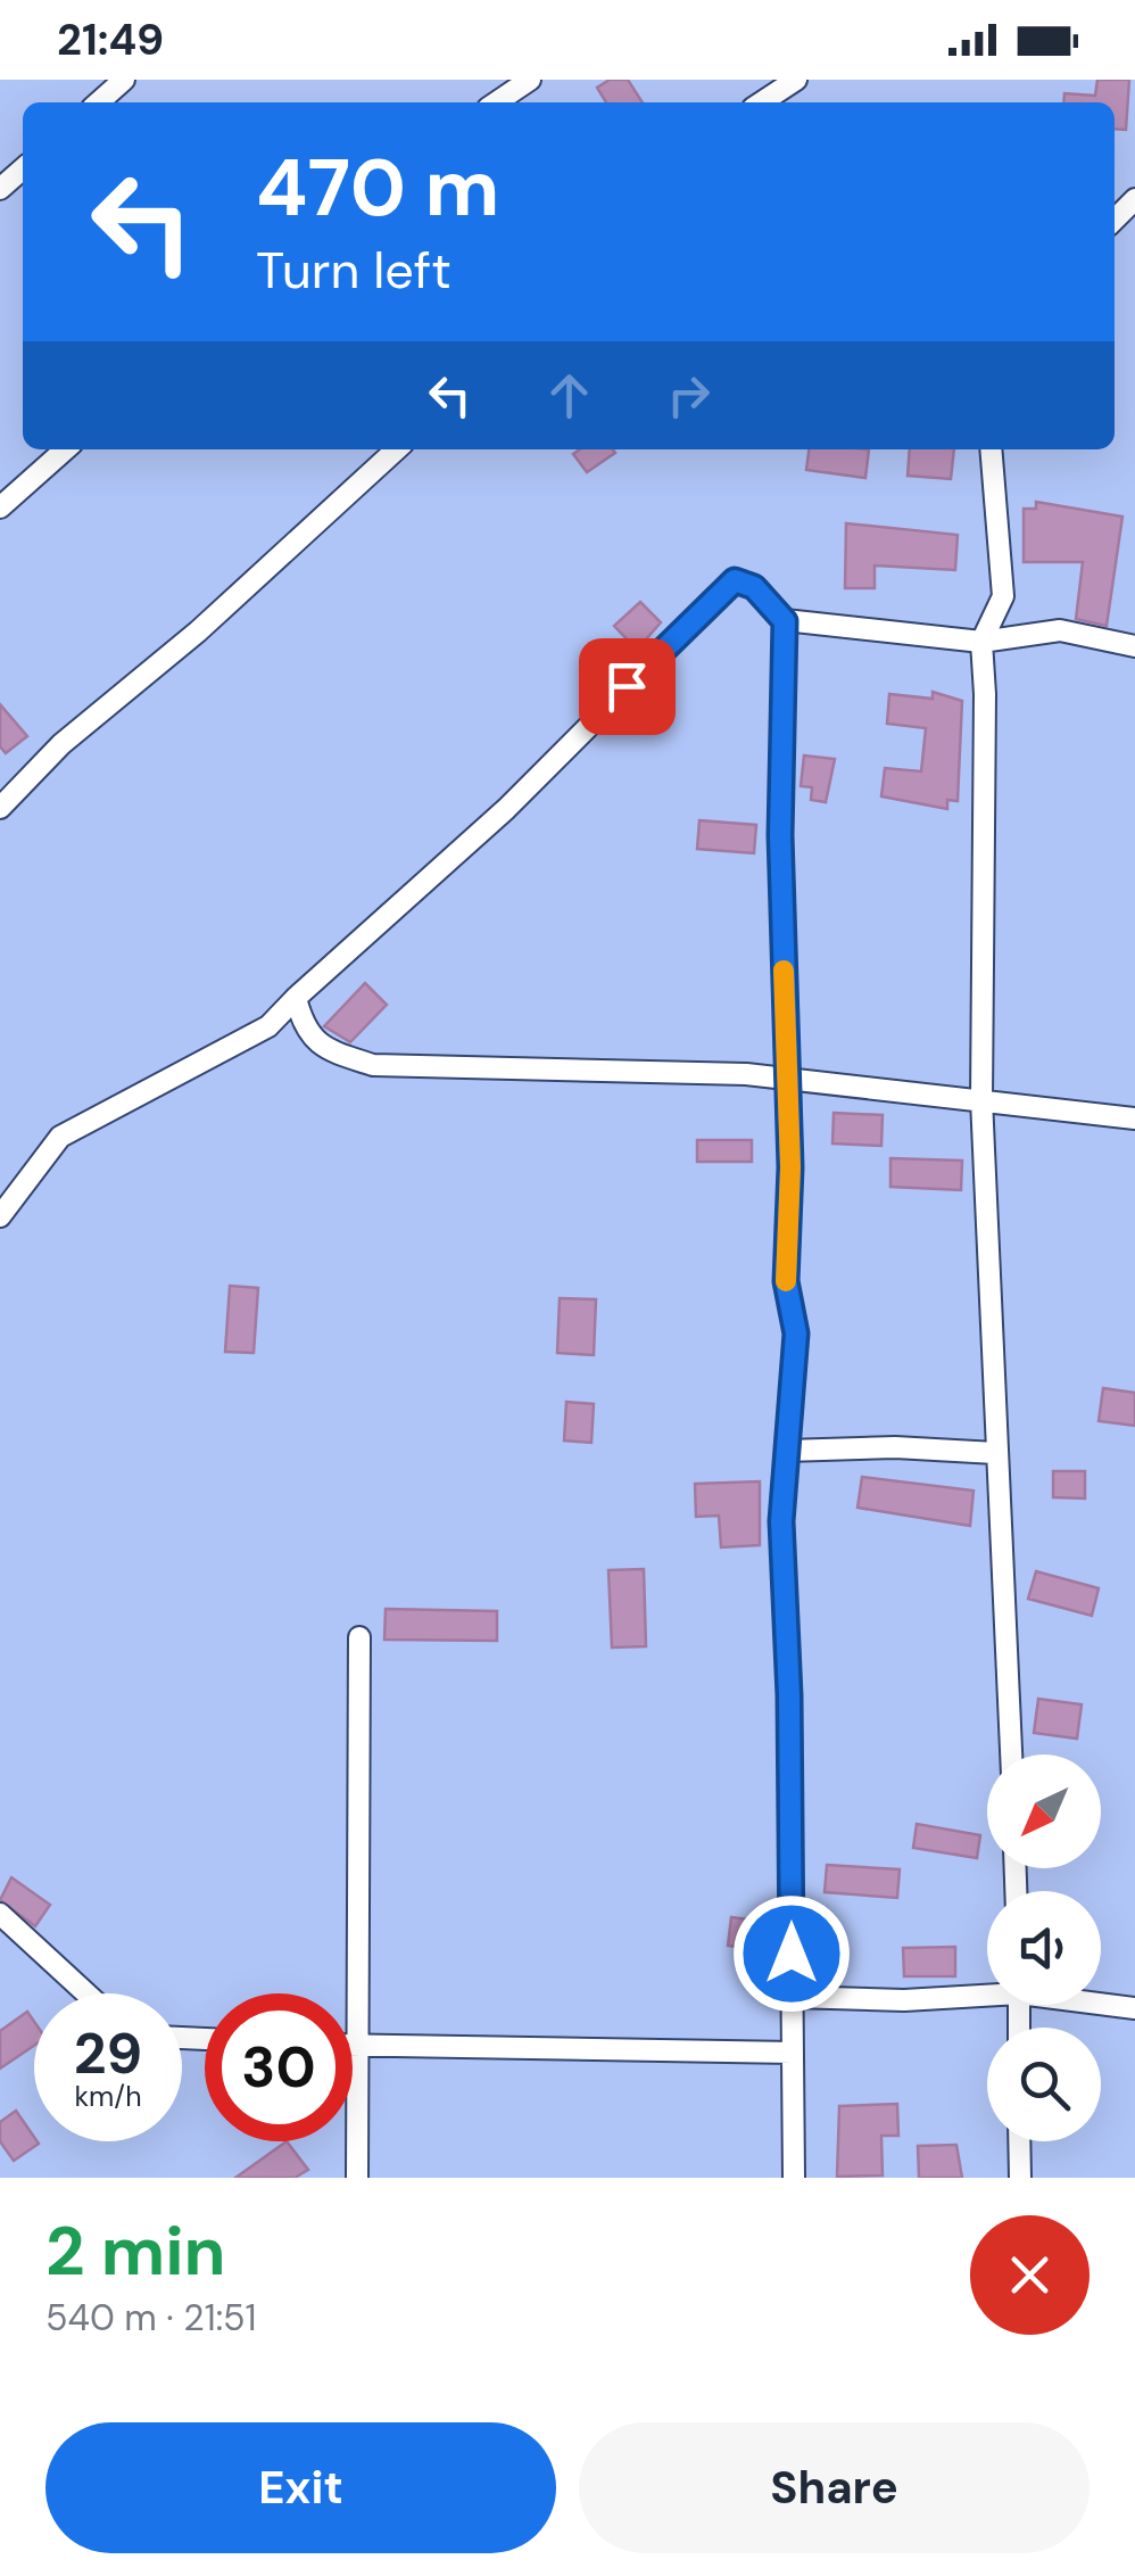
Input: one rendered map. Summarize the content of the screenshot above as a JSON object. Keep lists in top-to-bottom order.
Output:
{
  "north": "bottom left",
  "page": {
    "status": "21:49",
    "turn": ["470 m", "Turn left"],
    "speed": "29 km/h",
    "limit": "30",
    "heading": ["2 min", "540 m · 21:51"],
    "buttons": ["Exit", "Share"]
  }
}
